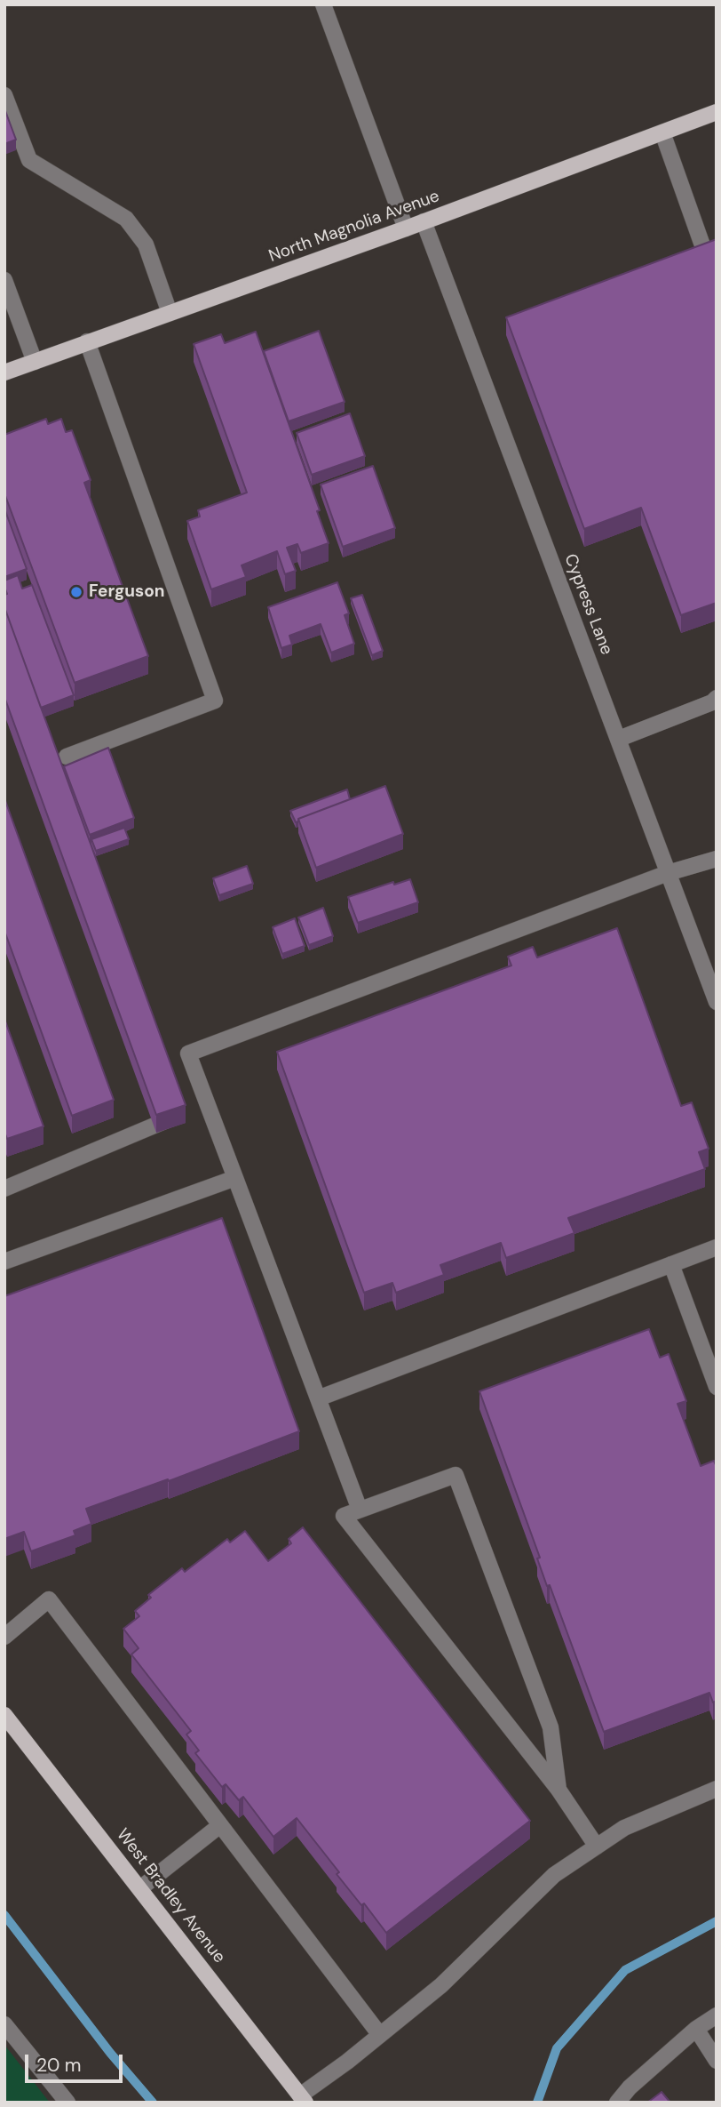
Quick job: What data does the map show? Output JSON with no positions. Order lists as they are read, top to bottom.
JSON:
{
  "streets": {
    "main road": ["North Magnolia Avenue", "West Bradley Avenue"],
    "street": ["Cypress Lane"]
  },
  "crossings": [
    ["North Magnolia Avenue", "Cypress Lane"]
  ],
  "places": ["Ferguson"],
  "scale_bar": "20 m"
}
